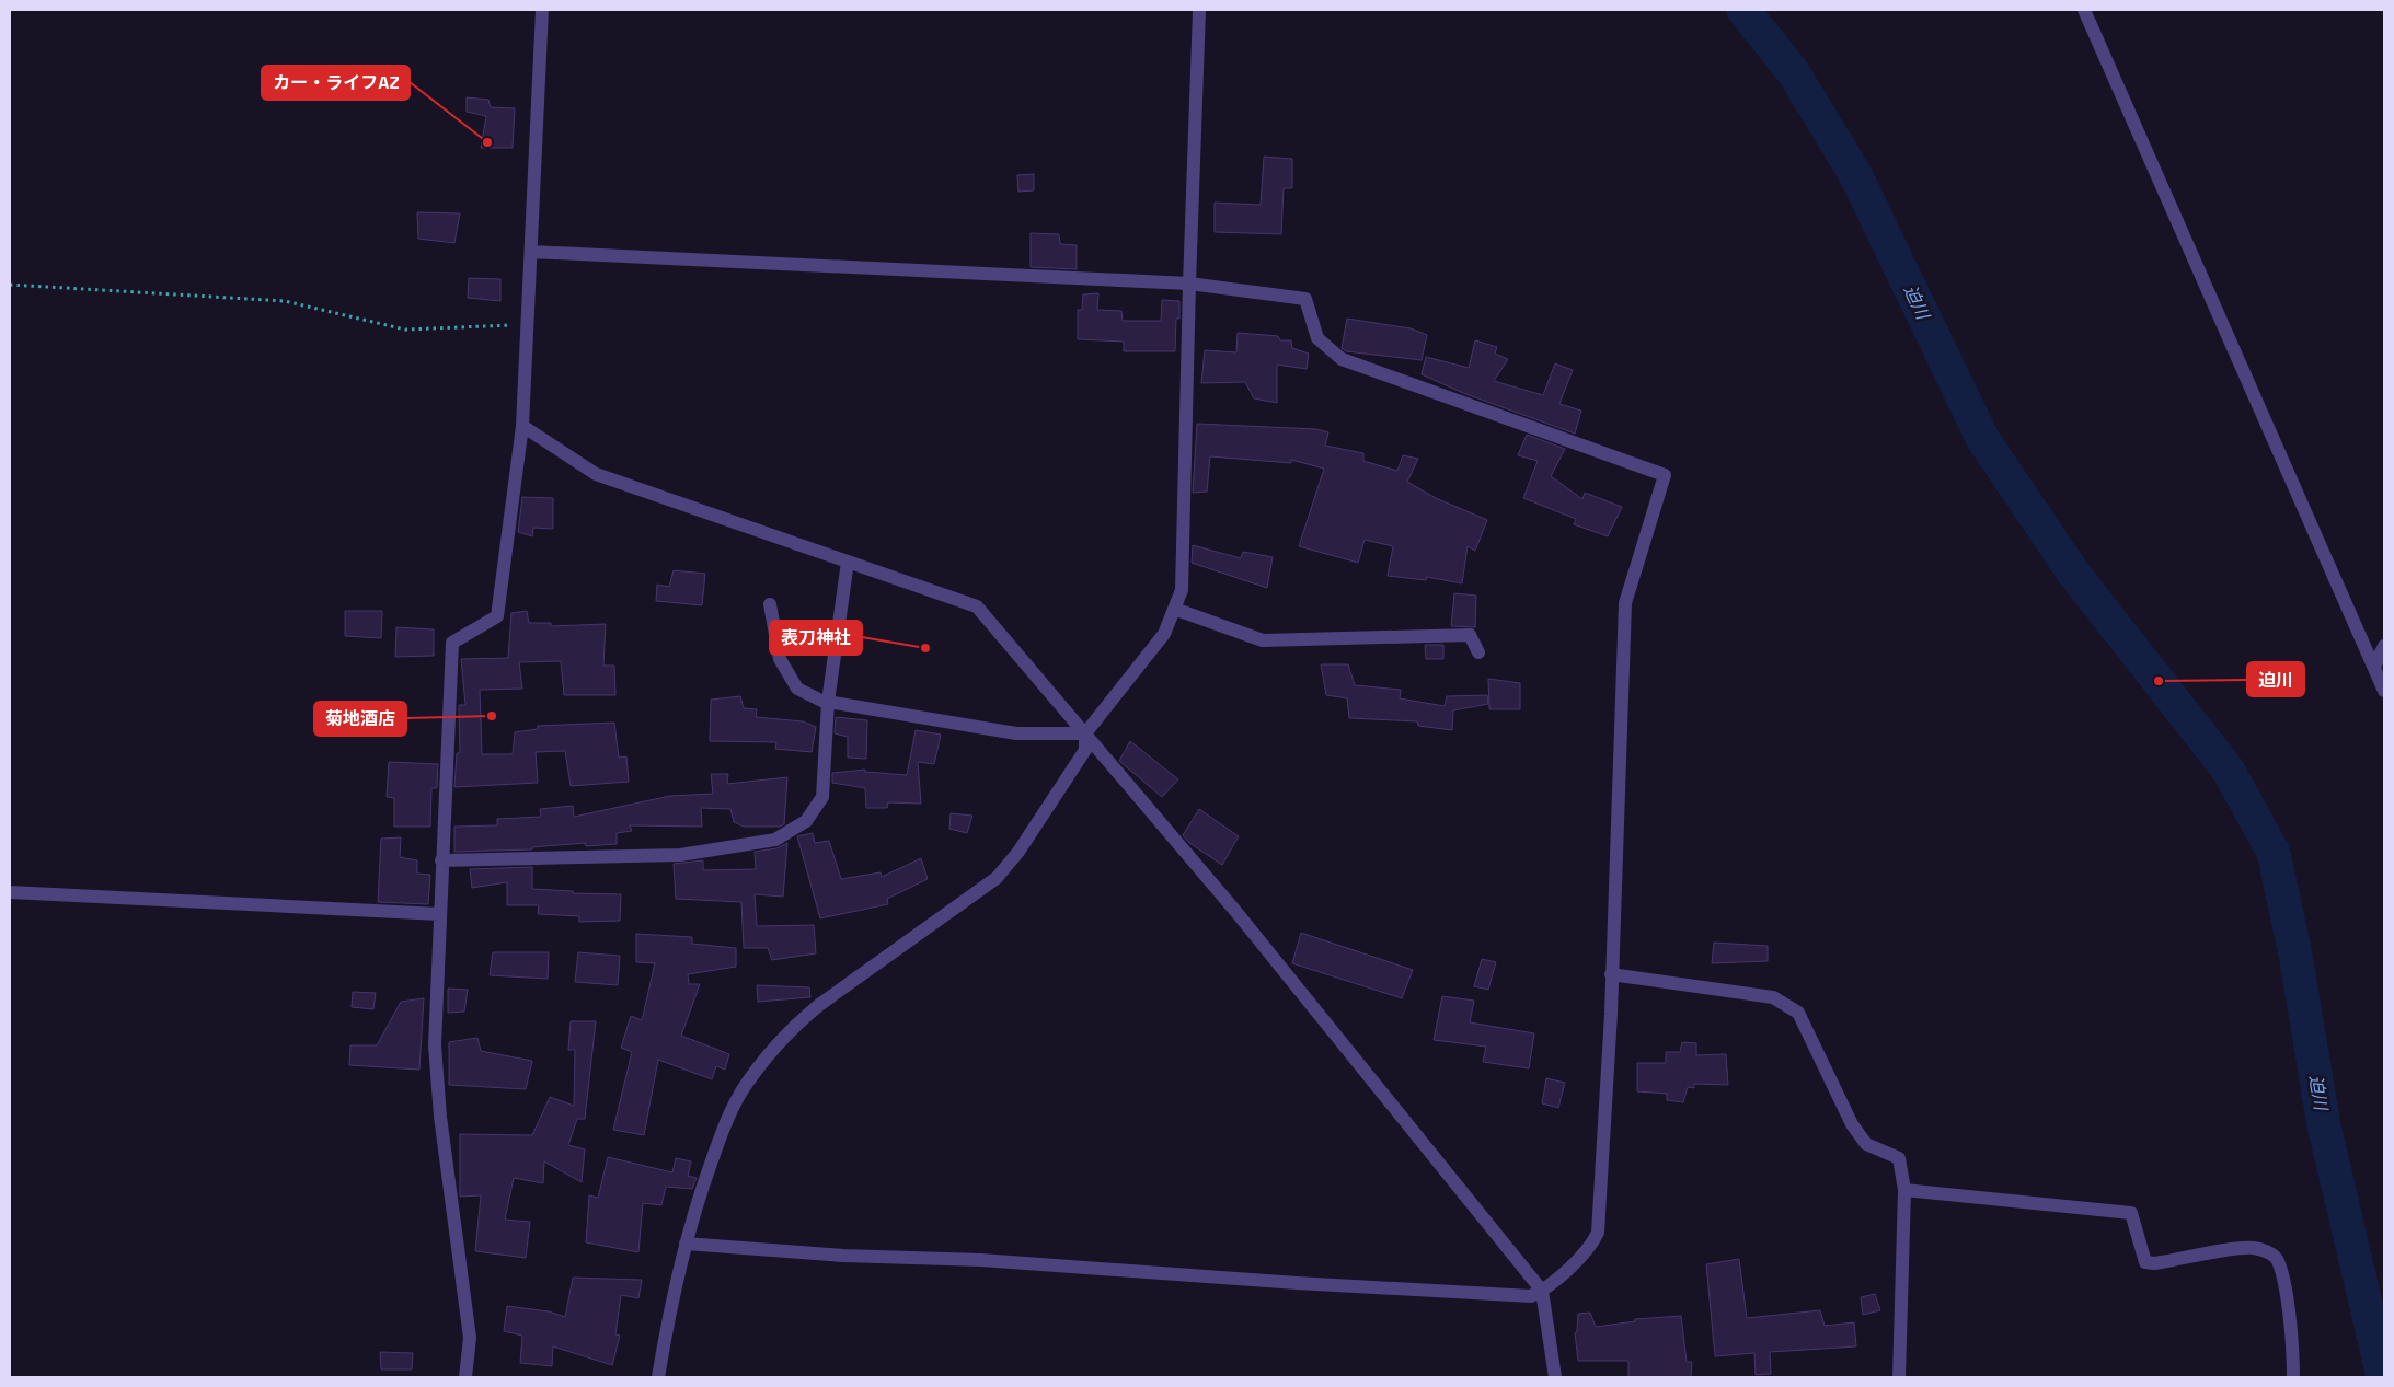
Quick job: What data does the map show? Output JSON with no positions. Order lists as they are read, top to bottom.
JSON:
{
  "water": ["迫川"],
  "places": [
    "カー・ライフAZ",
    "表刀神社",
    "迫川",
    "菊地酒店"
  ]
}
